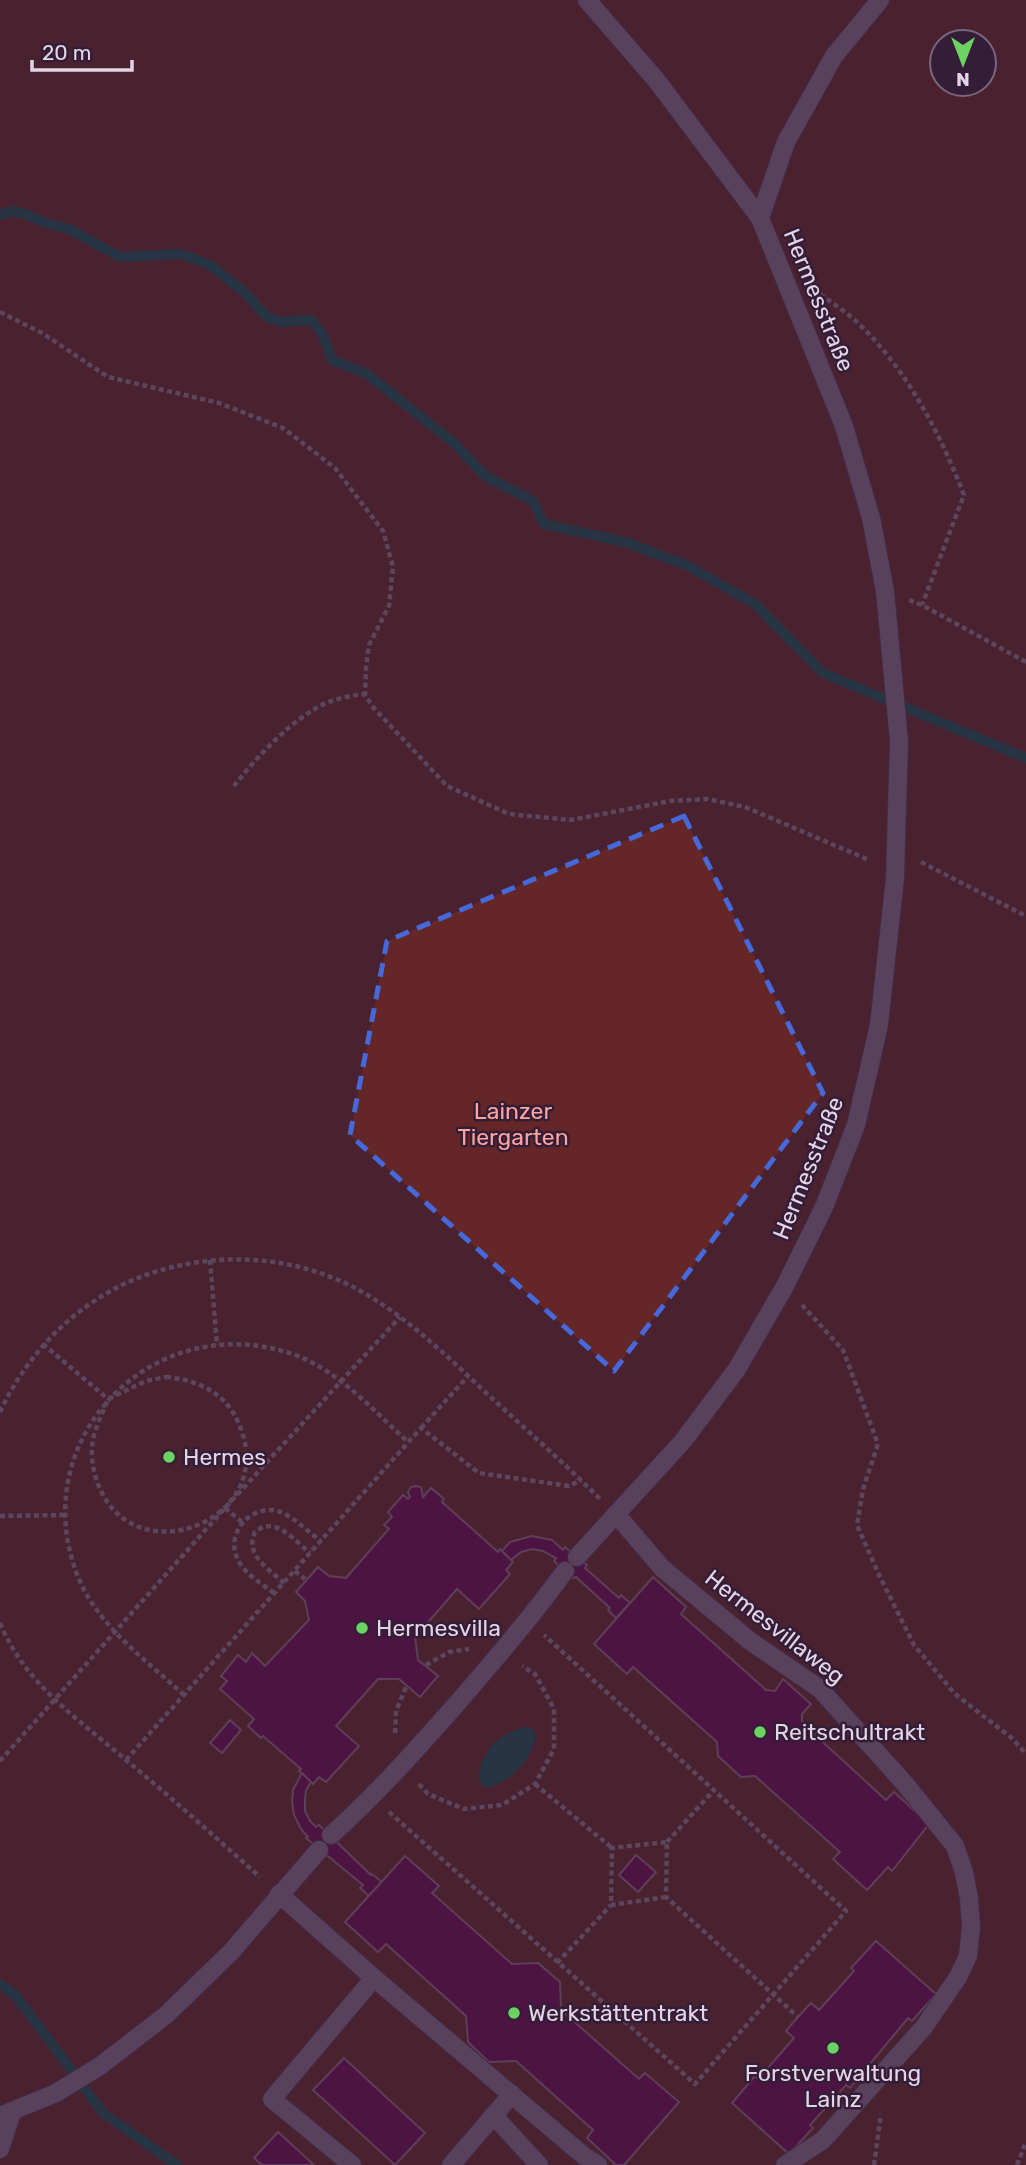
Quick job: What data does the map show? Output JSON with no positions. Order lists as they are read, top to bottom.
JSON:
{
  "streets": {
    "lane": ["Hermesstraße", "Hermesvillaweg"]
  },
  "crossings": [
    ["Hermesstraße", "Hermesvillaweg"]
  ],
  "parks": ["Lainzer Tiergarten"],
  "places": [
    "Hermes",
    "Hermesvilla",
    "Reitschultrakt",
    "Werkstättentrakt",
    "Forstverwaltung Lainz"
  ],
  "scale_bar": "20 m",
  "north": "bottom"
}
